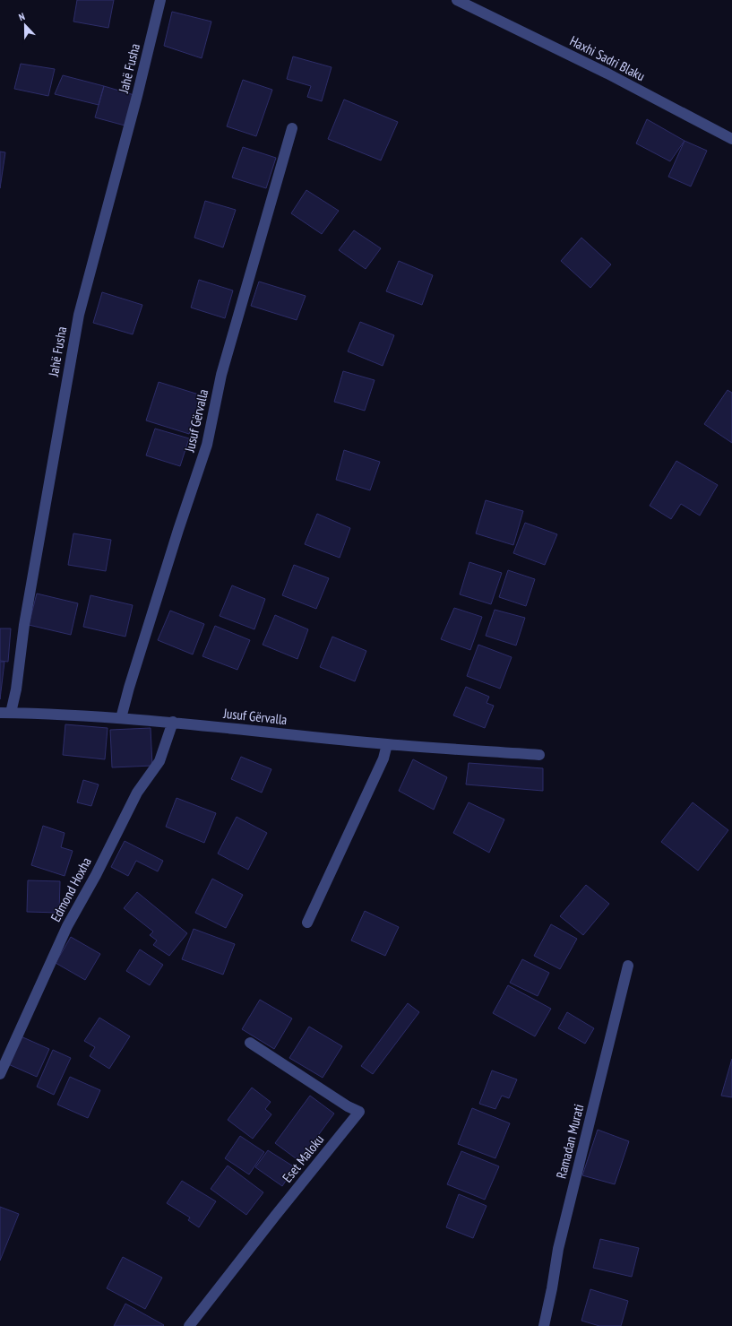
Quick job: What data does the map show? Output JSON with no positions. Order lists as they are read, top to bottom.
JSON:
{
  "streets": {
    "street": [
      "Haxhi Sadri Blaku",
      "Jahë Fusha",
      "Jusuf Gërvalla",
      "Edmond Hoxha",
      "Ramadan Murati",
      "Eset Maloku"
    ]
  },
  "crossings": [
    ["Jahë Fusha", "Jusuf Gërvalla"],
    ["Jusuf Gërvalla", "Edmond Hoxha"]
  ],
  "north": "top"
}
